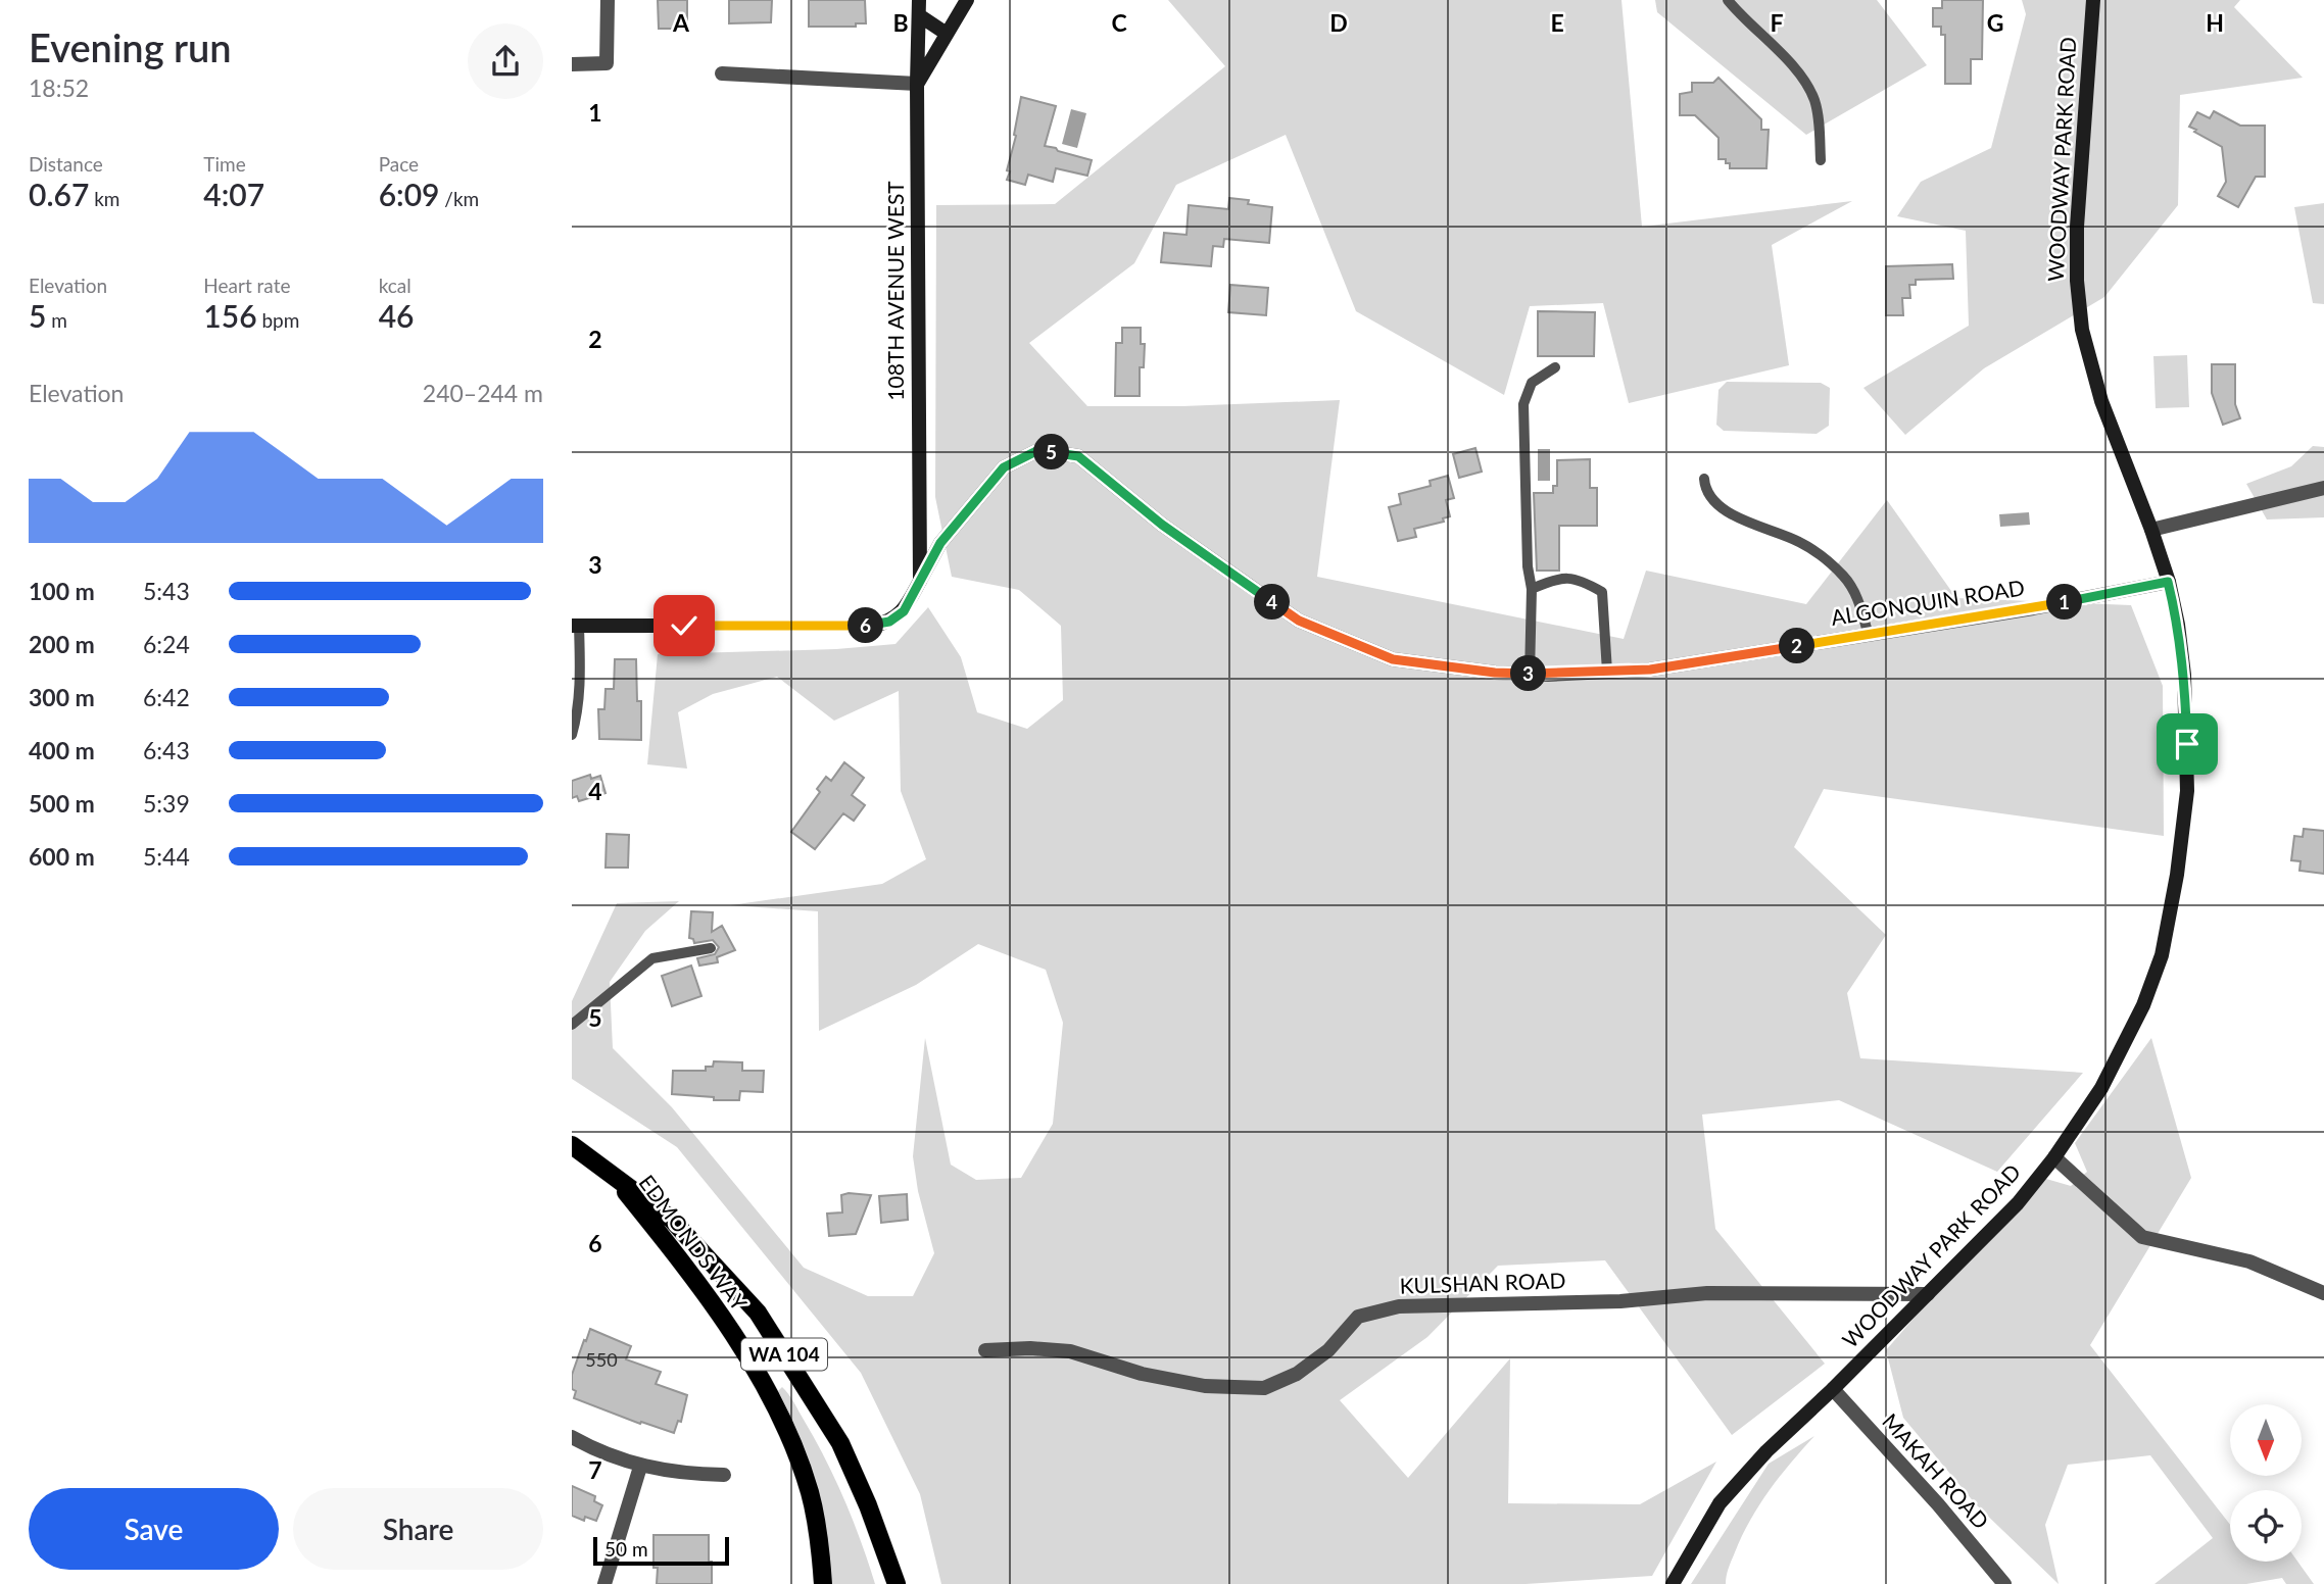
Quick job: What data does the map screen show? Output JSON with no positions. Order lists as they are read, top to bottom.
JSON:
{
  "streets": {
    "main road": ["EDMONDS WAY", "WA 104"],
    "street": [
      "WOODWAY PARK ROAD",
      "108TH AVENUE WEST",
      "ALGONQUIN ROAD",
      "KULSHAN ROAD",
      "MAKAH ROAD"
    ]
  },
  "crossings": [
    ["WOODWAY PARK ROAD", "ALGONQUIN ROAD"],
    ["WOODWAY PARK ROAD", "KULSHAN ROAD"],
    ["WOODWAY PARK ROAD", "MAKAH ROAD"],
    ["108TH AVENUE WEST", "ALGONQUIN ROAD"]
  ],
  "house_numbers": ["550"],
  "scale_bar": "50 m",
  "north": "bottom",
  "page": {
    "heading": ["Evening run", "18:52"],
    "stats": [
      ["Distance", "0.67 km"],
      ["Time", "4:07"],
      ["Pace", "6:09 /km"],
      ["Elevation", "5 m"],
      ["Heart rate", "156 bpm"],
      ["kcal", "46"]
    ],
    "chart": ["Elevation", "240–244 m"],
    "pins": [
      "5",
      "1",
      "4",
      "6",
      "2",
      "3"
    ],
    "list": [
      {
        "name": "100 m",
        "note": "5:43"
      },
      {
        "name": "200 m",
        "note": "6:24"
      },
      {
        "name": "300 m",
        "note": "6:42"
      },
      {
        "name": "400 m",
        "note": "6:43"
      },
      {
        "name": "500 m",
        "note": "5:39"
      },
      {
        "name": "600 m",
        "note": "5:44"
      }
    ],
    "buttons": ["Save", "Share"],
    "scale": "50 m"
  },
  "grid": {
    "columns": [
      "A",
      "B",
      "C",
      "D",
      "E",
      "F",
      "G",
      "H"
    ],
    "rows": [
      "1",
      "2",
      "3",
      "4",
      "5",
      "6",
      "7"
    ]
  }
}
